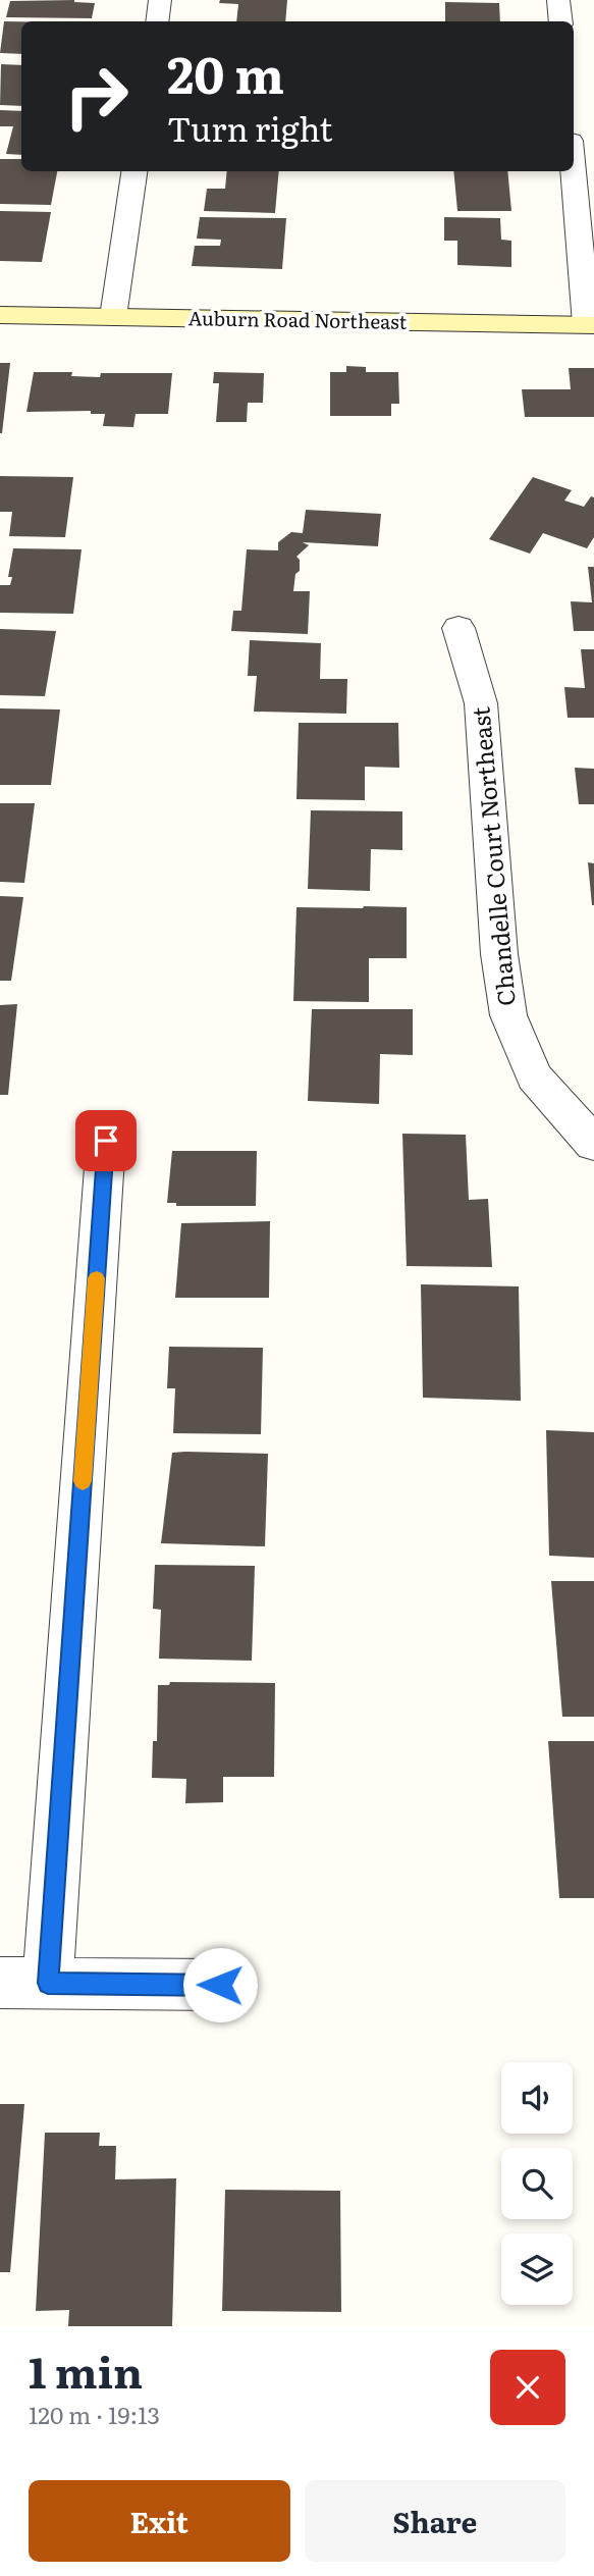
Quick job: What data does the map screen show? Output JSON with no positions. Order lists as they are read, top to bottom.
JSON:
{
  "streets": {
    "street": ["Auburn Road Northeast", "Chandelle Court Northeast"]
  },
  "page": {
    "turn": ["20 m", "Turn right"],
    "heading": ["1 min", "120 m · 19:13"],
    "buttons": ["Exit", "Share"]
  }
}
